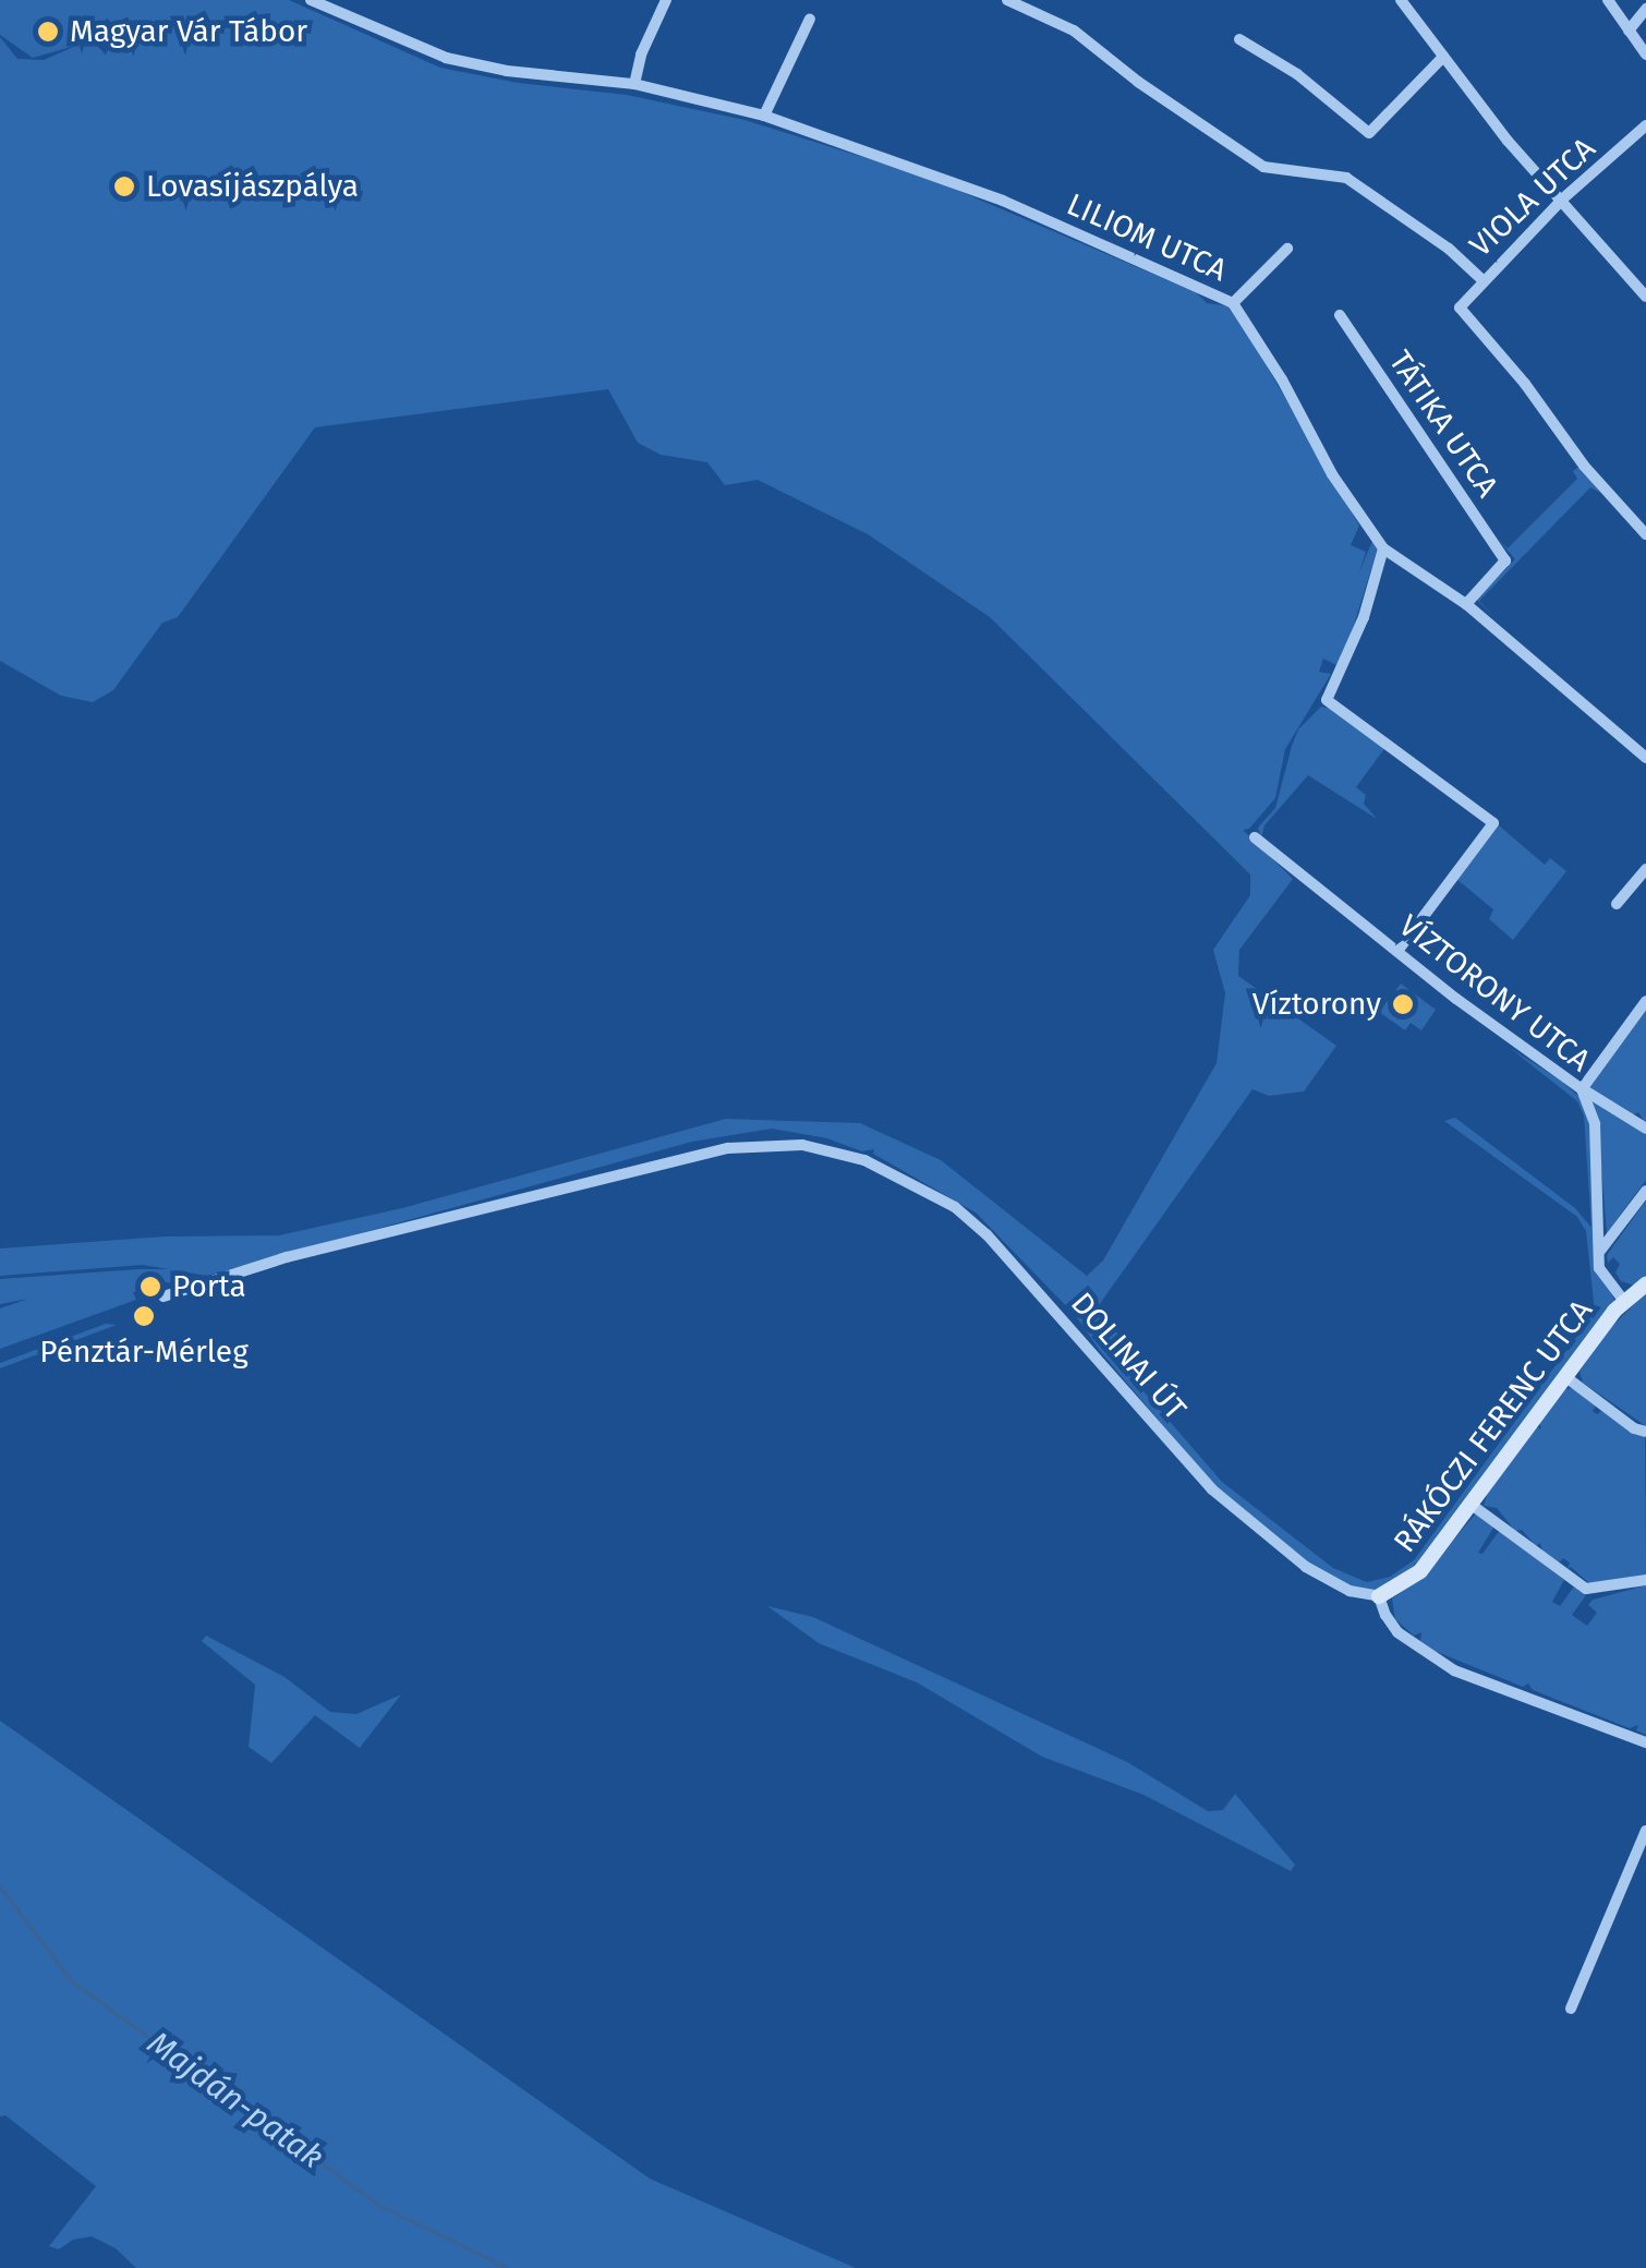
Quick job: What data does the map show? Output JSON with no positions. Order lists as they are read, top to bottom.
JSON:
{
  "streets": {
    "street": [
      "VIOLA UTCA",
      "LILIOM UTCA",
      "TÁTIKA UTCA",
      "VÍZTORONY UTCA",
      "DOLINAI ÚT",
      "RÁKÓCZI FERENC UTCA"
    ]
  },
  "crossings": [
    ["LILIOM UTCA", "TÁTIKA UTCA"],
    ["VÍZTORONY UTCA", "RÁKÓCZI FERENC UTCA"],
    ["DOLINAI ÚT", "RÁKÓCZI FERENC UTCA"]
  ],
  "water": ["Majdán-patak"],
  "places": [
    "Magyar Vár Tábor",
    "Lovasíjászpálya",
    "Víztorony",
    "Porta",
    "Pénztár-Mérleg"
  ]
}
